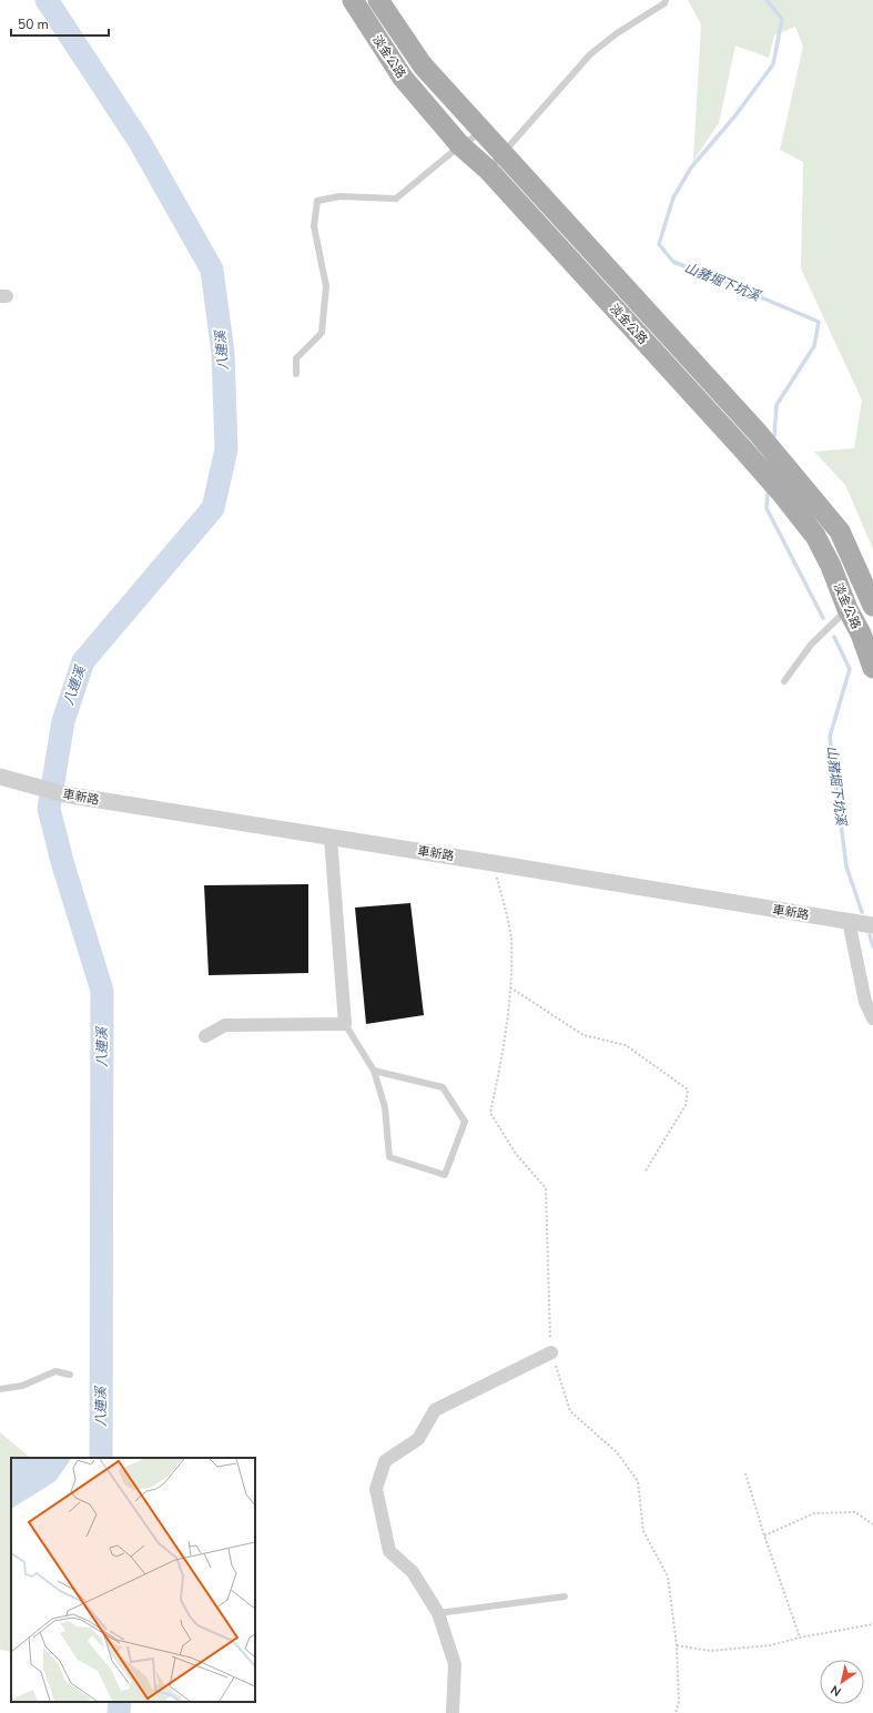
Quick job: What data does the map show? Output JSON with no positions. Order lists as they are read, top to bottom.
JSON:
{
  "streets": {
    "main road": ["淡金公路"],
    "street": ["車新路"]
  },
  "water": ["山豬堀下坑溪", "八連溪"],
  "scale_bar": "50 m",
  "north": "bottom left"
}
